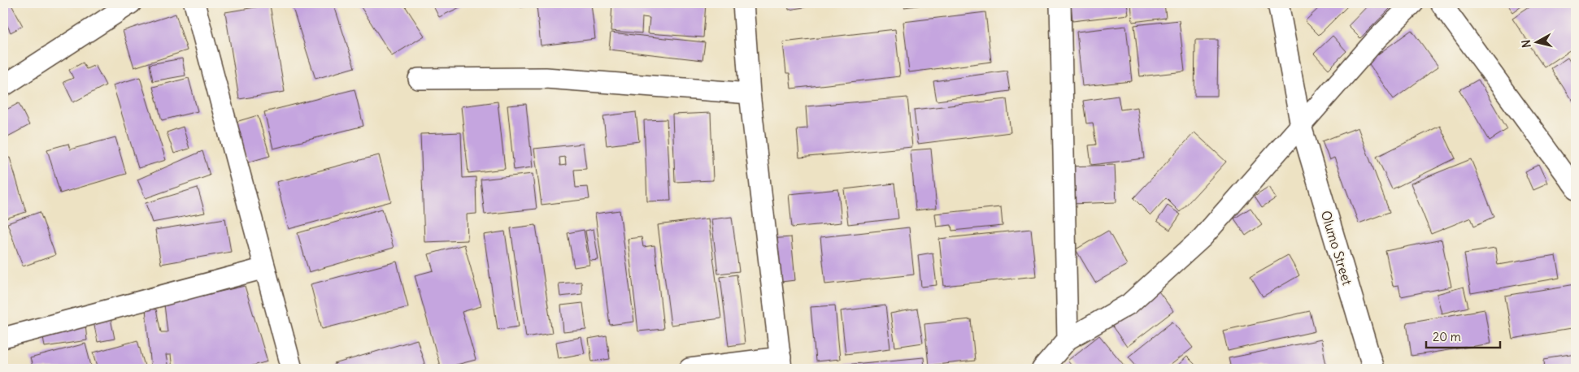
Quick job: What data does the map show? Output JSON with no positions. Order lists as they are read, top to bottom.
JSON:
{
  "streets": {
    "street": ["Olumo Street"]
  },
  "scale_bar": "20 m",
  "north": "left"
}
